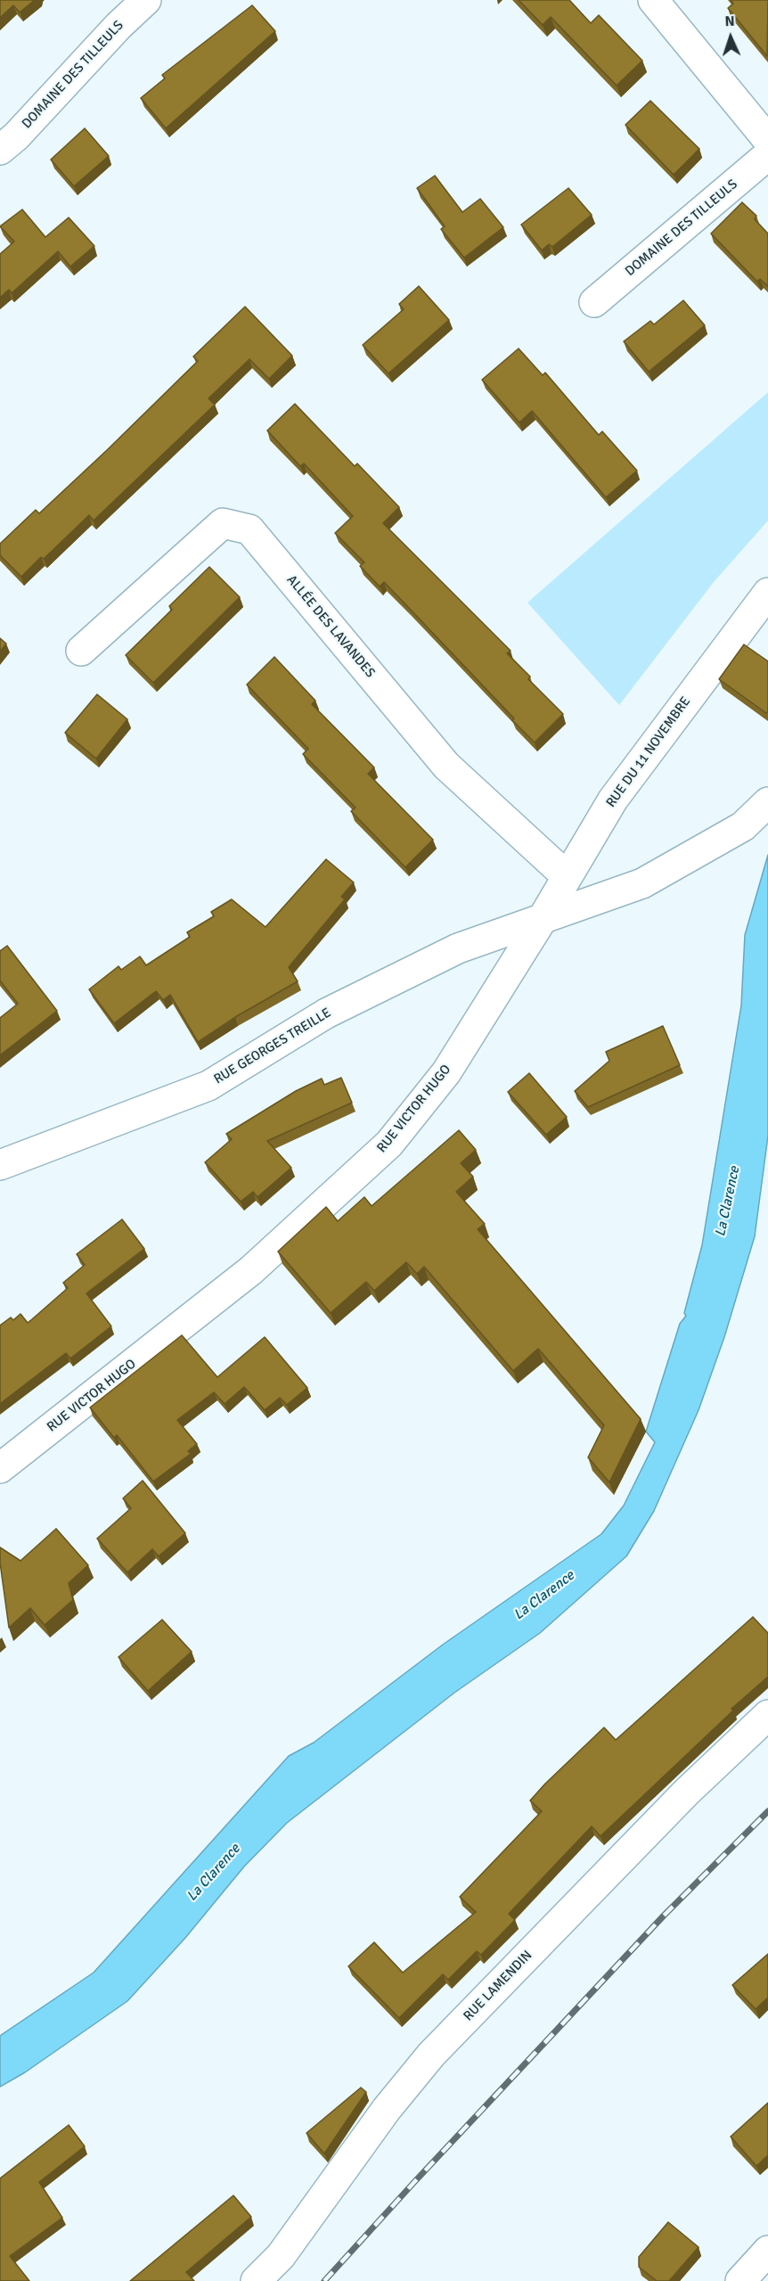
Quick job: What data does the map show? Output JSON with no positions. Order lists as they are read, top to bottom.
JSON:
{
  "streets": {
    "street": [
      "DOMAINE DES TILLEULS",
      "ALLÉE DES LAVANDES",
      "RUE DU 11 NOVEMBRE",
      "RUE GEORGES TREILLE",
      "RUE VICTOR HUGO",
      "RUE LAMENDIN"
    ]
  },
  "crossings": [
    ["ALLÉE DES LAVANDES", "RUE DU 11 NOVEMBRE"],
    ["RUE DU 11 NOVEMBRE", "RUE GEORGES TREILLE"],
    ["RUE DU 11 NOVEMBRE", "RUE VICTOR HUGO"],
    ["RUE GEORGES TREILLE", "RUE VICTOR HUGO"]
  ],
  "water": ["La Clarence"],
  "north": "top"
}
